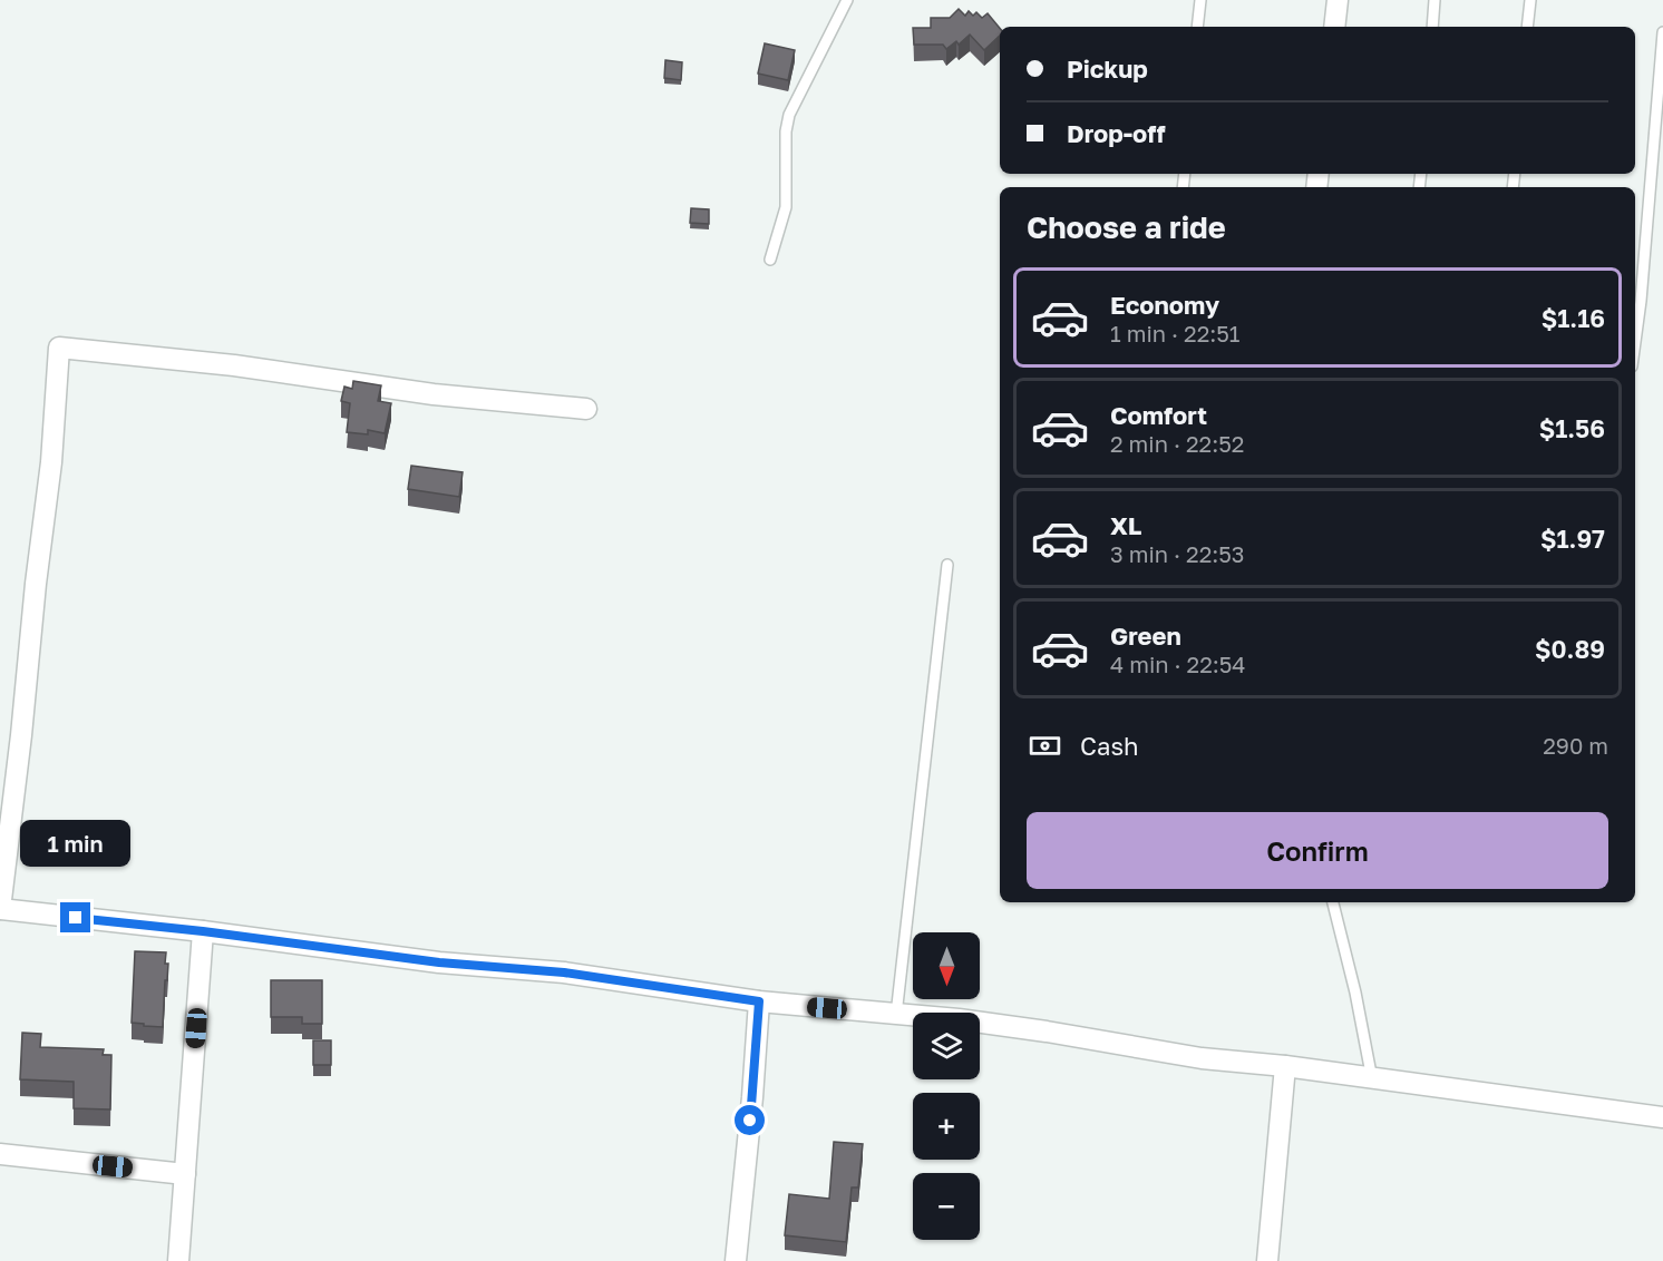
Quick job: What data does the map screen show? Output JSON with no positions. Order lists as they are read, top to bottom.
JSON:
{
  "north": "bottom",
  "page": {
    "banner": ["Pickup", "Drop-off"],
    "heading": "Choose a ride",
    "list": [
      {
        "name": "Economy",
        "note": "1 min · 22:51",
        "value": "$1.16"
      },
      {
        "name": "Comfort",
        "note": "2 min · 22:52",
        "value": "$1.56"
      },
      {
        "name": "XL",
        "note": "3 min · 22:53",
        "value": "$1.97"
      },
      {
        "name": "Green",
        "note": "4 min · 22:54",
        "value": "$0.89"
      }
    ],
    "pay": ["Cash", "290 m"],
    "buttons": "Confirm",
    "bubble": "1 min",
    "map_buttons": ["+", "−"]
  }
}
